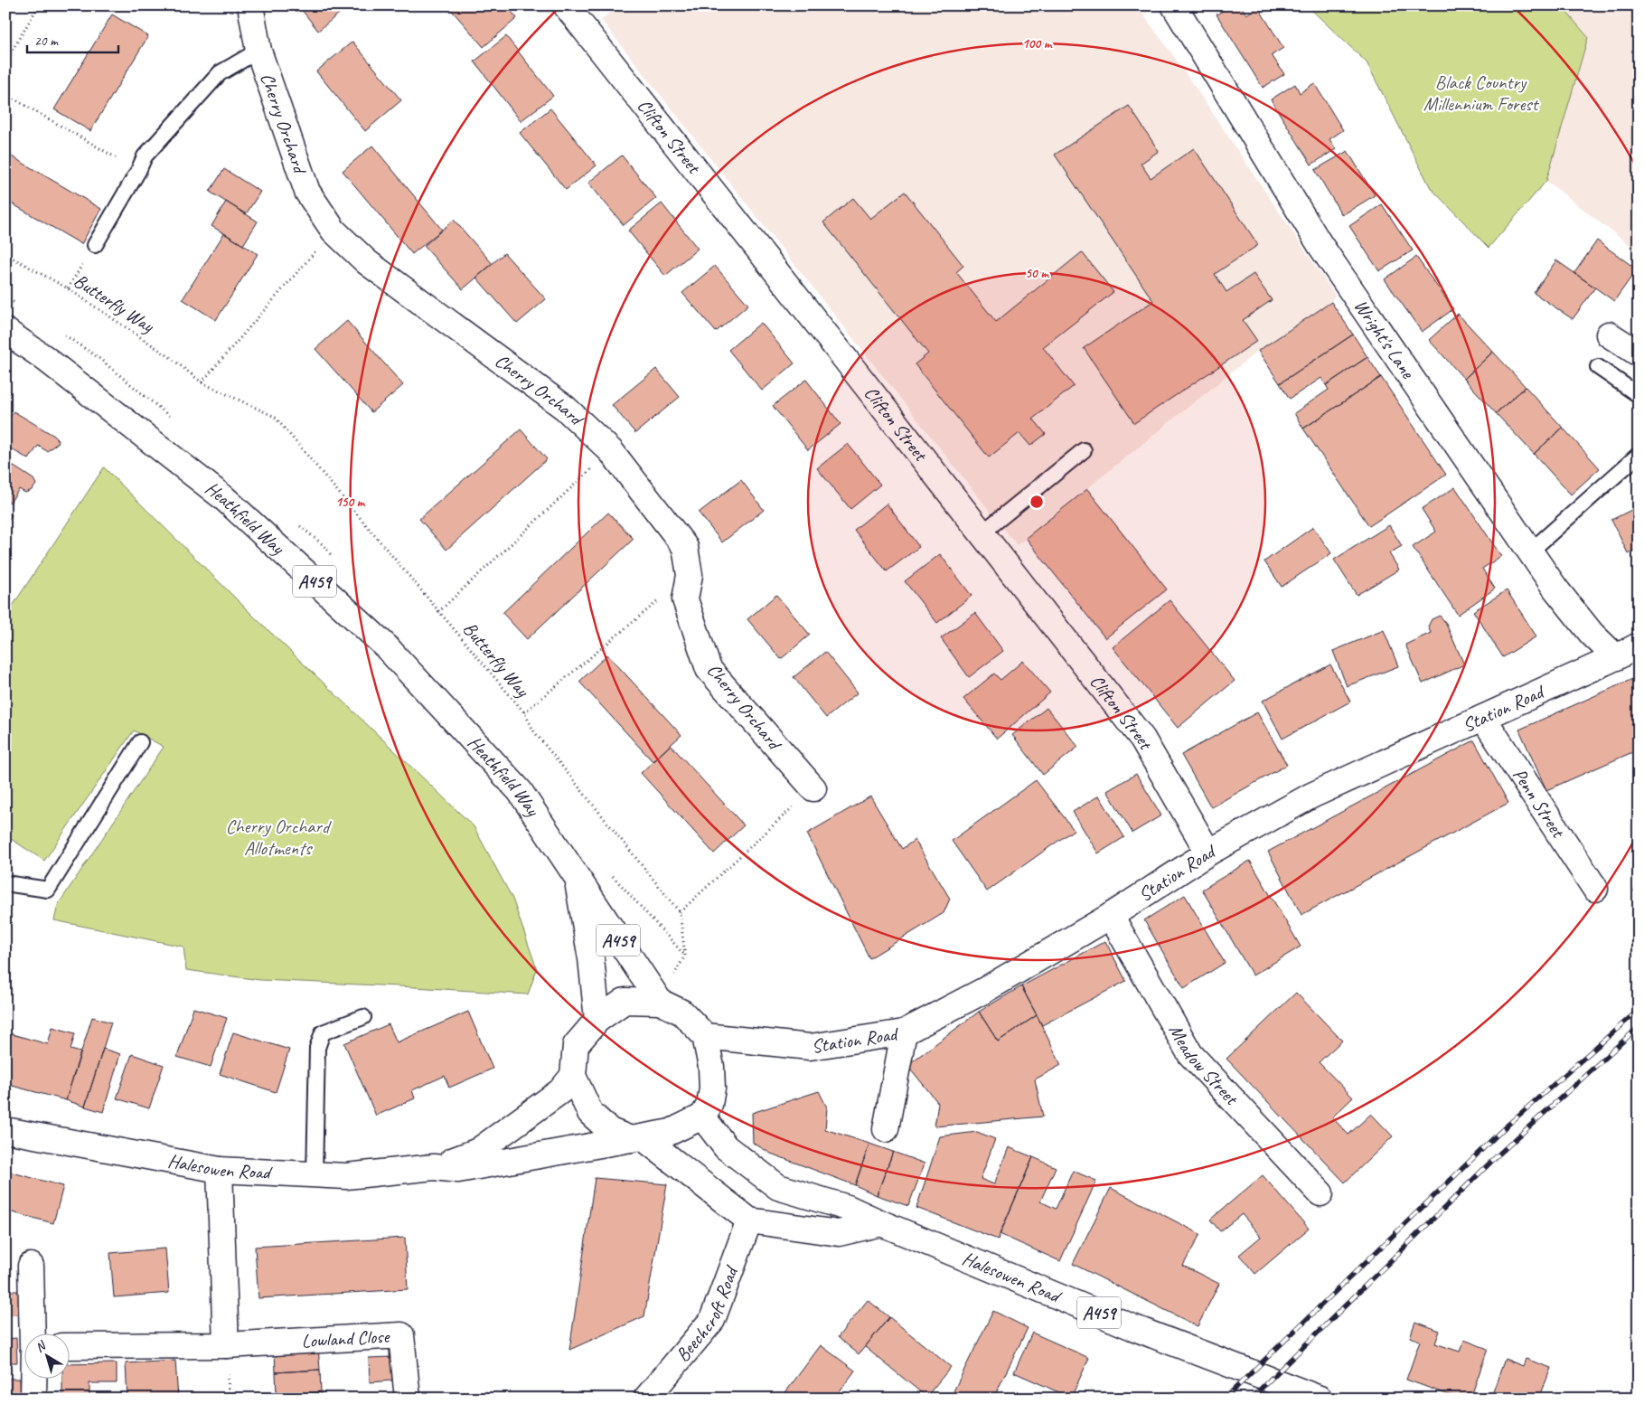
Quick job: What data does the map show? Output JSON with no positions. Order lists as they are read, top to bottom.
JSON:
{
  "streets": {
    "street": [
      "Cherry Orchard",
      "Clifton Street",
      "Wright's Lane",
      "Heathfield Way",
      "A459",
      "Station Road",
      "Penn Street",
      "Meadow Street",
      "Halesowen Road",
      "Beechcroft Road",
      "Lowland Close"
    ],
    "path": ["Butterfly Way"]
  },
  "crossings": [
    ["Clifton Street", "Station Road"],
    ["Wright's Lane", "Station Road"],
    ["Heathfield Way", "Station Road"],
    ["Heathfield Way", "Halesowen Road"],
    ["Station Road", "Penn Street"],
    ["Station Road", "Meadow Street"],
    ["Station Road", "Halesowen Road"]
  ],
  "parks": ["Black Country Millennium Forest", "Cherry Orchard Allotments"],
  "scale_bar": "20 m",
  "north": "top left",
  "rings": ["100 m", "50 m", "150 m"]
}
